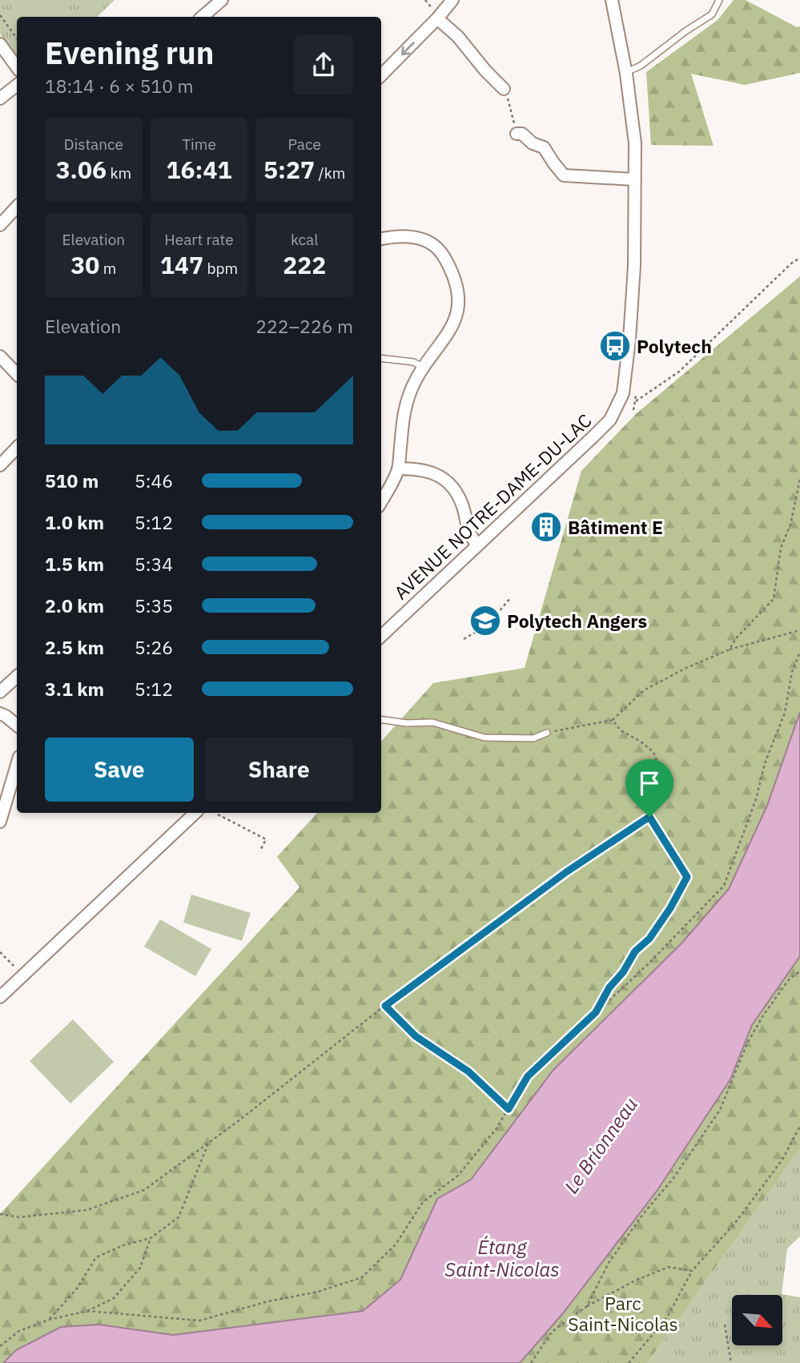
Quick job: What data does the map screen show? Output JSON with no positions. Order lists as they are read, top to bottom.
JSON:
{
  "streets": {
    "street": ["AVENUE NOTRE-DAME-DU-LAC"]
  },
  "water": ["Le Brionneau", "Étang Saint-Nicolas"],
  "parks": ["Parc Saint-Nicolas"],
  "places": {
    "bus stop": ["Polytech"],
    "building": ["Bâtiment E"],
    "school or university": ["Polytech Angers"]
  },
  "north": "bottom right",
  "page": {
    "heading": ["Evening run", "18:14 · 6 × 510 m"],
    "stats": [
      ["Distance", "3.06 km"],
      ["Time", "16:41"],
      ["Pace", "5:27 /km"],
      ["Elevation", "30 m"],
      ["Heart rate", "147 bpm"],
      ["kcal", "222"]
    ],
    "chart": ["Elevation", "222–226 m"],
    "list": [
      {
        "name": "510 m",
        "note": "5:46"
      },
      {
        "name": "1.0 km",
        "note": "5:12"
      },
      {
        "name": "1.5 km",
        "note": "5:34"
      },
      {
        "name": "2.0 km",
        "note": "5:35"
      },
      {
        "name": "2.5 km",
        "note": "5:26"
      },
      {
        "name": "3.1 km",
        "note": "5:12"
      }
    ],
    "buttons": ["Save", "Share"]
  }
}
